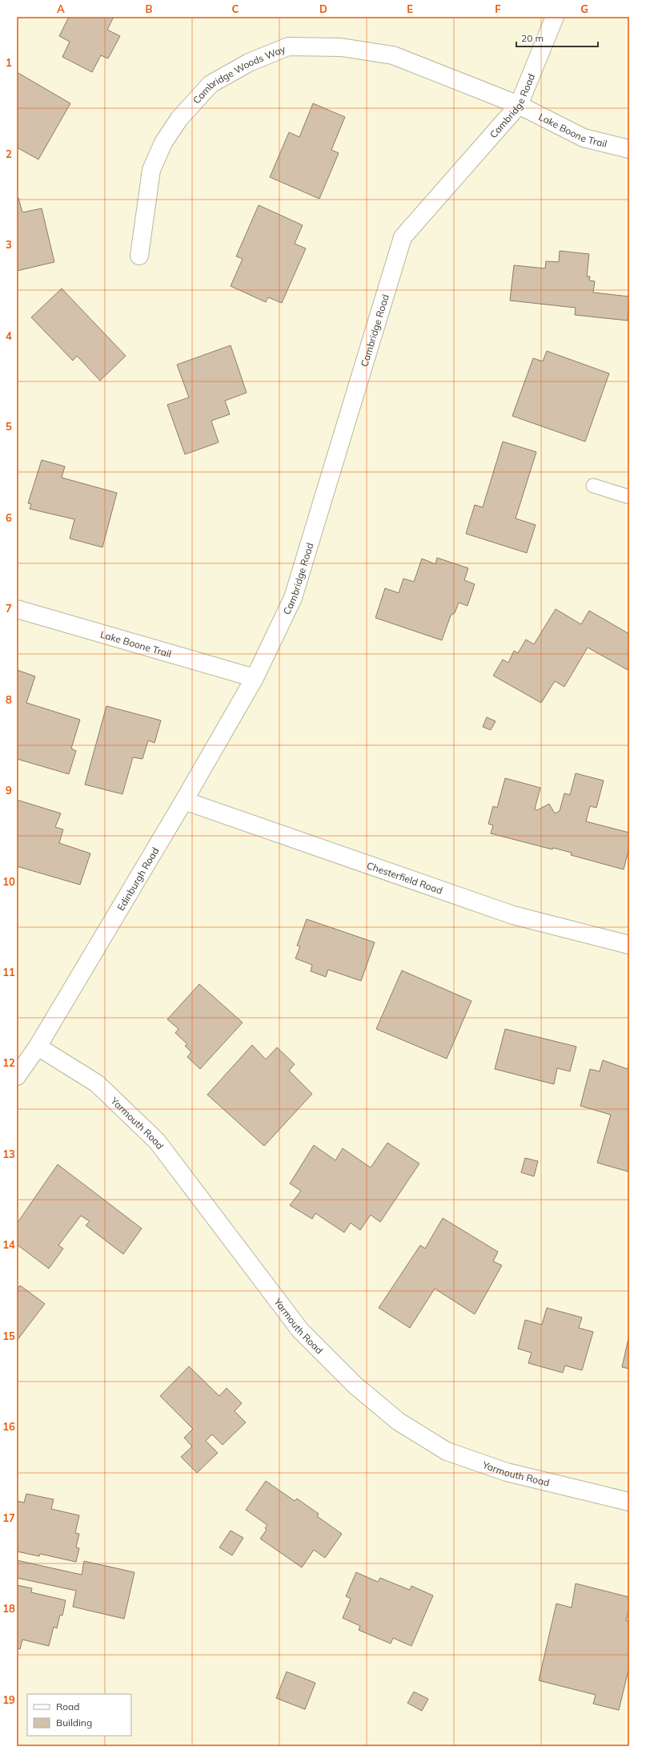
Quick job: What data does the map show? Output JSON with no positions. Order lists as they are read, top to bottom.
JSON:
{
  "streets": {
    "street": [
      "Cambridge Woods Way",
      "Cambridge Road",
      "Lake Boone Trail",
      "Chesterfield Road",
      "Edinburgh Road",
      "Yarmouth Road"
    ]
  },
  "crossings": [
    ["Cambridge Woods Way", "Cambridge Road"],
    ["Cambridge Woods Way", "Lake Boone Trail"],
    ["Cambridge Road", "Lake Boone Trail"],
    ["Cambridge Road", "Edinburgh Road"],
    ["Lake Boone Trail", "Edinburgh Road"],
    ["Chesterfield Road", "Edinburgh Road"],
    ["Edinburgh Road", "Yarmouth Road"]
  ],
  "legend": ["Road", "Building"],
  "scale_bar": "20 m",
  "grid": {
    "columns": [
      "A",
      "B",
      "C",
      "D",
      "E",
      "F",
      "G"
    ],
    "rows": [
      "1",
      "2",
      "3",
      "4",
      "5",
      "6",
      "7",
      "8",
      "9",
      "10",
      "11",
      "12",
      "13",
      "14",
      "15",
      "16",
      "17",
      "18",
      "19"
    ]
  }
}
